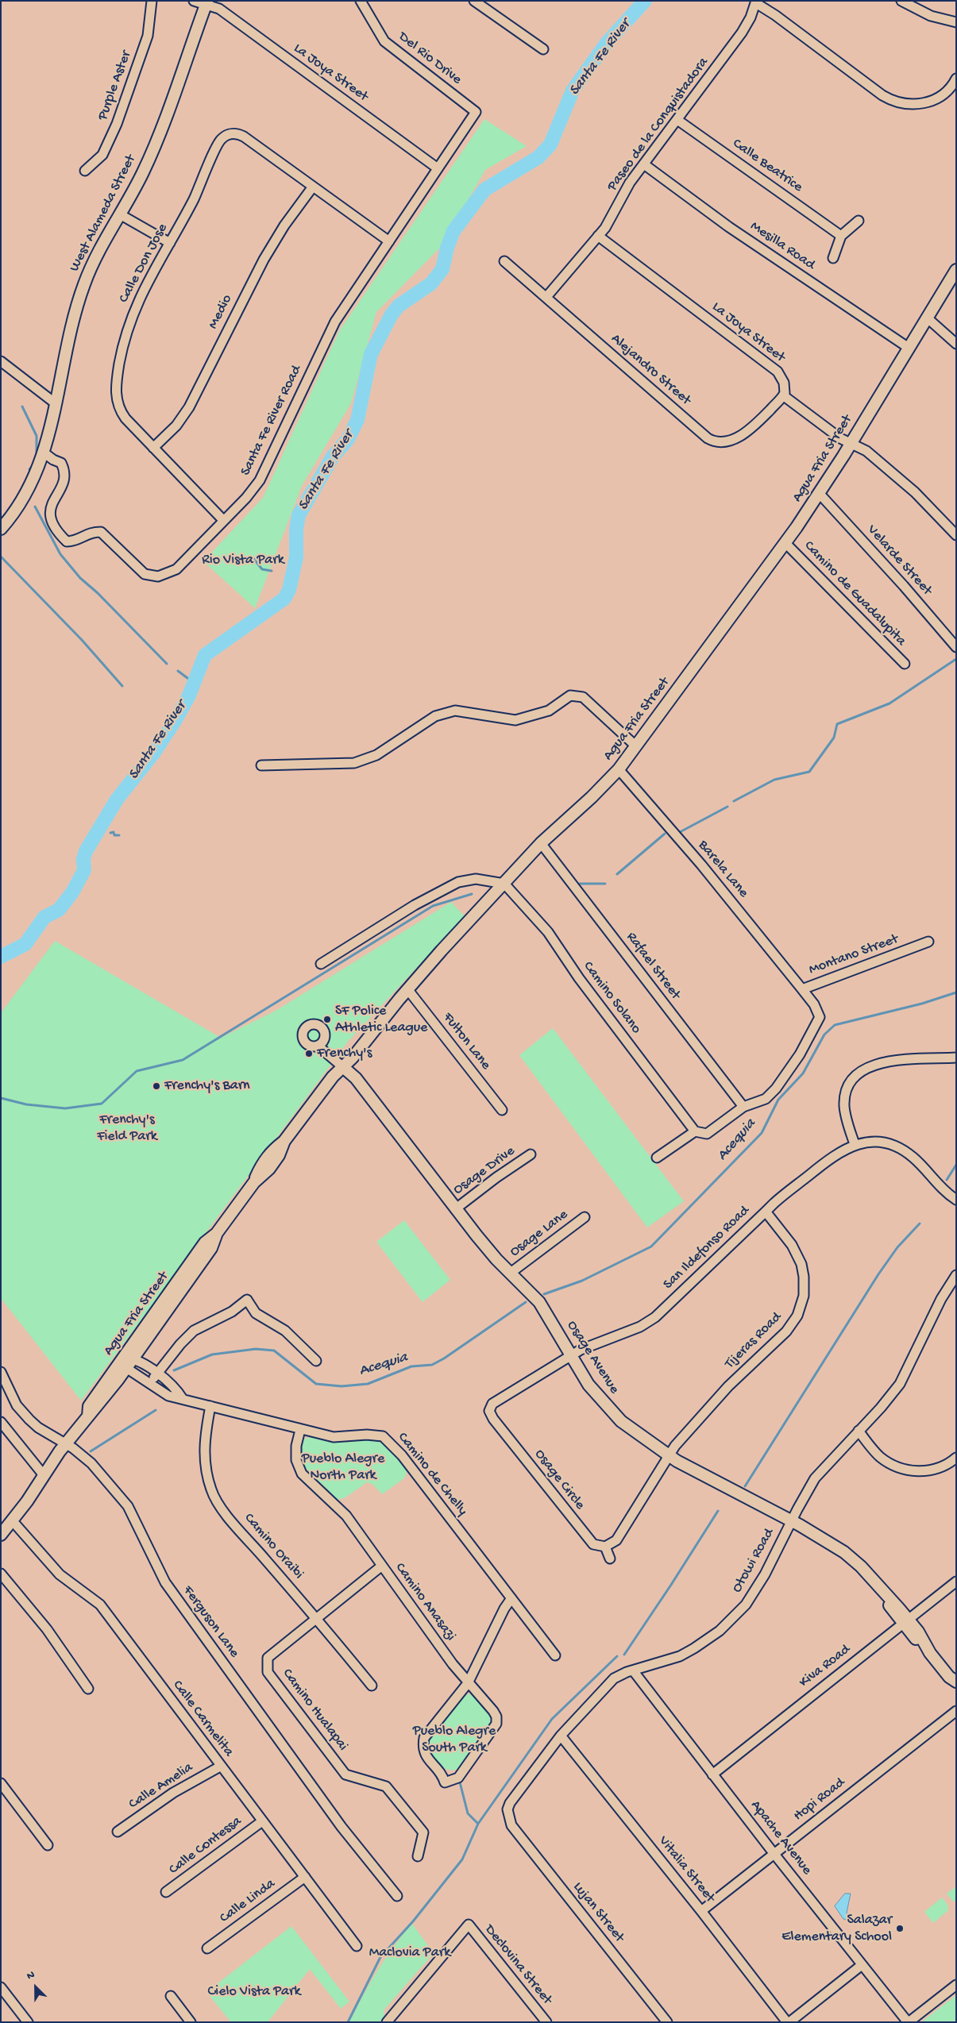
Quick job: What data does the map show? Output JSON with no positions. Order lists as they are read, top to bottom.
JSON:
{
  "streets": {
    "street": [
      "Del Rio Drive",
      "La Joya Street",
      "Purple Aster",
      "Paseo de la Conquistadora",
      "Calle Beatrice",
      "West Alameda Street",
      "Mesilla Road",
      "Calle Don Jose",
      "Medio",
      "Alejandro Street",
      "Santa Fe River Road",
      "Agua Fria Street",
      "Velarde Street",
      "Camino de Guadalupita",
      "Barela Lane",
      "Montano Street",
      "Rafael Street",
      "Camino Solano",
      "Fulton Lane",
      "Osage Drive",
      "Osage Lane",
      "San Ildefonso Road",
      "Tijeras Road",
      "Osage Avenue",
      "Camino de Chelly",
      "Osage Circle",
      "Camino Oraibi",
      "Otowi Road",
      "Camino Anasazi",
      "Ferguson Lane",
      "Kiva Road",
      "Camino Hualapai",
      "Calle Carmelita",
      "Calle Amelia",
      "Hopi Road",
      "Apache Avenue",
      "Calle Contessa",
      "Vitalia Street",
      "Calle Linda",
      "Lujan Street",
      "Declovina Street"
    ]
  },
  "crossings": [
    ["Del Rio Drive", "Santa Fe River Road"],
    ["La Joya Street", "Paseo de la Conquistadora"],
    ["La Joya Street", "West Alameda Street"],
    ["La Joya Street", "Alejandro Street"],
    ["La Joya Street", "Santa Fe River Road"],
    ["Paseo de la Conquistadora", "Calle Beatrice"],
    ["Paseo de la Conquistadora", "Mesilla Road"],
    ["Paseo de la Conquistadora", "Alejandro Street"],
    ["West Alameda Street", "Santa Fe River Road"],
    ["Mesilla Road", "Agua Fria Street"],
    ["Calle Don Jose", "Medio"],
    ["Calle Don Jose", "Santa Fe River Road"],
    ["Agua Fria Street", "Velarde Street"],
    ["Agua Fria Street", "Camino de Guadalupita"],
    ["Agua Fria Street", "Barela Lane"],
    ["Agua Fria Street", "Rafael Street"],
    ["Agua Fria Street", "Camino Solano"],
    ["Agua Fria Street", "Fulton Lane"],
    ["Agua Fria Street", "Osage Avenue"],
    ["Agua Fria Street", "Camino de Chelly"],
    ["Agua Fria Street", "Ferguson Lane"],
    ["Agua Fria Street", "Calle Carmelita"],
    ["Barela Lane", "Montano Street"],
    ["Montano Street", "Rafael Street"],
    ["Osage Drive", "Osage Avenue"],
    ["Osage Lane", "Osage Avenue"],
    ["San Ildefonso Road", "Tijeras Road"],
    ["San Ildefonso Road", "Osage Avenue"],
    ["San Ildefonso Road", "Osage Circle"],
    ["Tijeras Road", "Osage Avenue"],
    ["Osage Avenue", "Osage Circle"],
    ["Osage Avenue", "Otowi Road"],
    ["Osage Avenue", "Kiva Road"],
    ["Camino de Chelly", "Camino Oraibi"],
    ["Camino de Chelly", "Camino Anasazi"],
    ["Camino Oraibi", "Camino Hualapai"],
    ["Otowi Road", "Apache Avenue"],
    ["Otowi Road", "Vitalia Street"],
    ["Otowi Road", "Lujan Street"],
    ["Camino Anasazi", "Camino Hualapai"],
    ["Kiva Road", "Apache Avenue"],
    ["Calle Carmelita", "Calle Amelia"],
    ["Calle Carmelita", "Calle Contessa"],
    ["Calle Carmelita", "Calle Linda"],
    ["Hopi Road", "Apache Avenue"],
    ["Hopi Road", "Vitalia Street"]
  ],
  "water": ["Santa Fe River", "Acequia"],
  "parks": [
    "Rio Vista Park",
    "Frenchy's Field Park",
    "Pueblo Alegre North Park",
    "Pueblo Alegre South Park",
    "Maclovia Park",
    "Cielo Vista Park"
  ],
  "places": [
    "SF Police Athletic League",
    "Frenchy's",
    "Frenchy's Barn",
    "Salazar Elementary School"
  ],
  "north": "top left"
}
